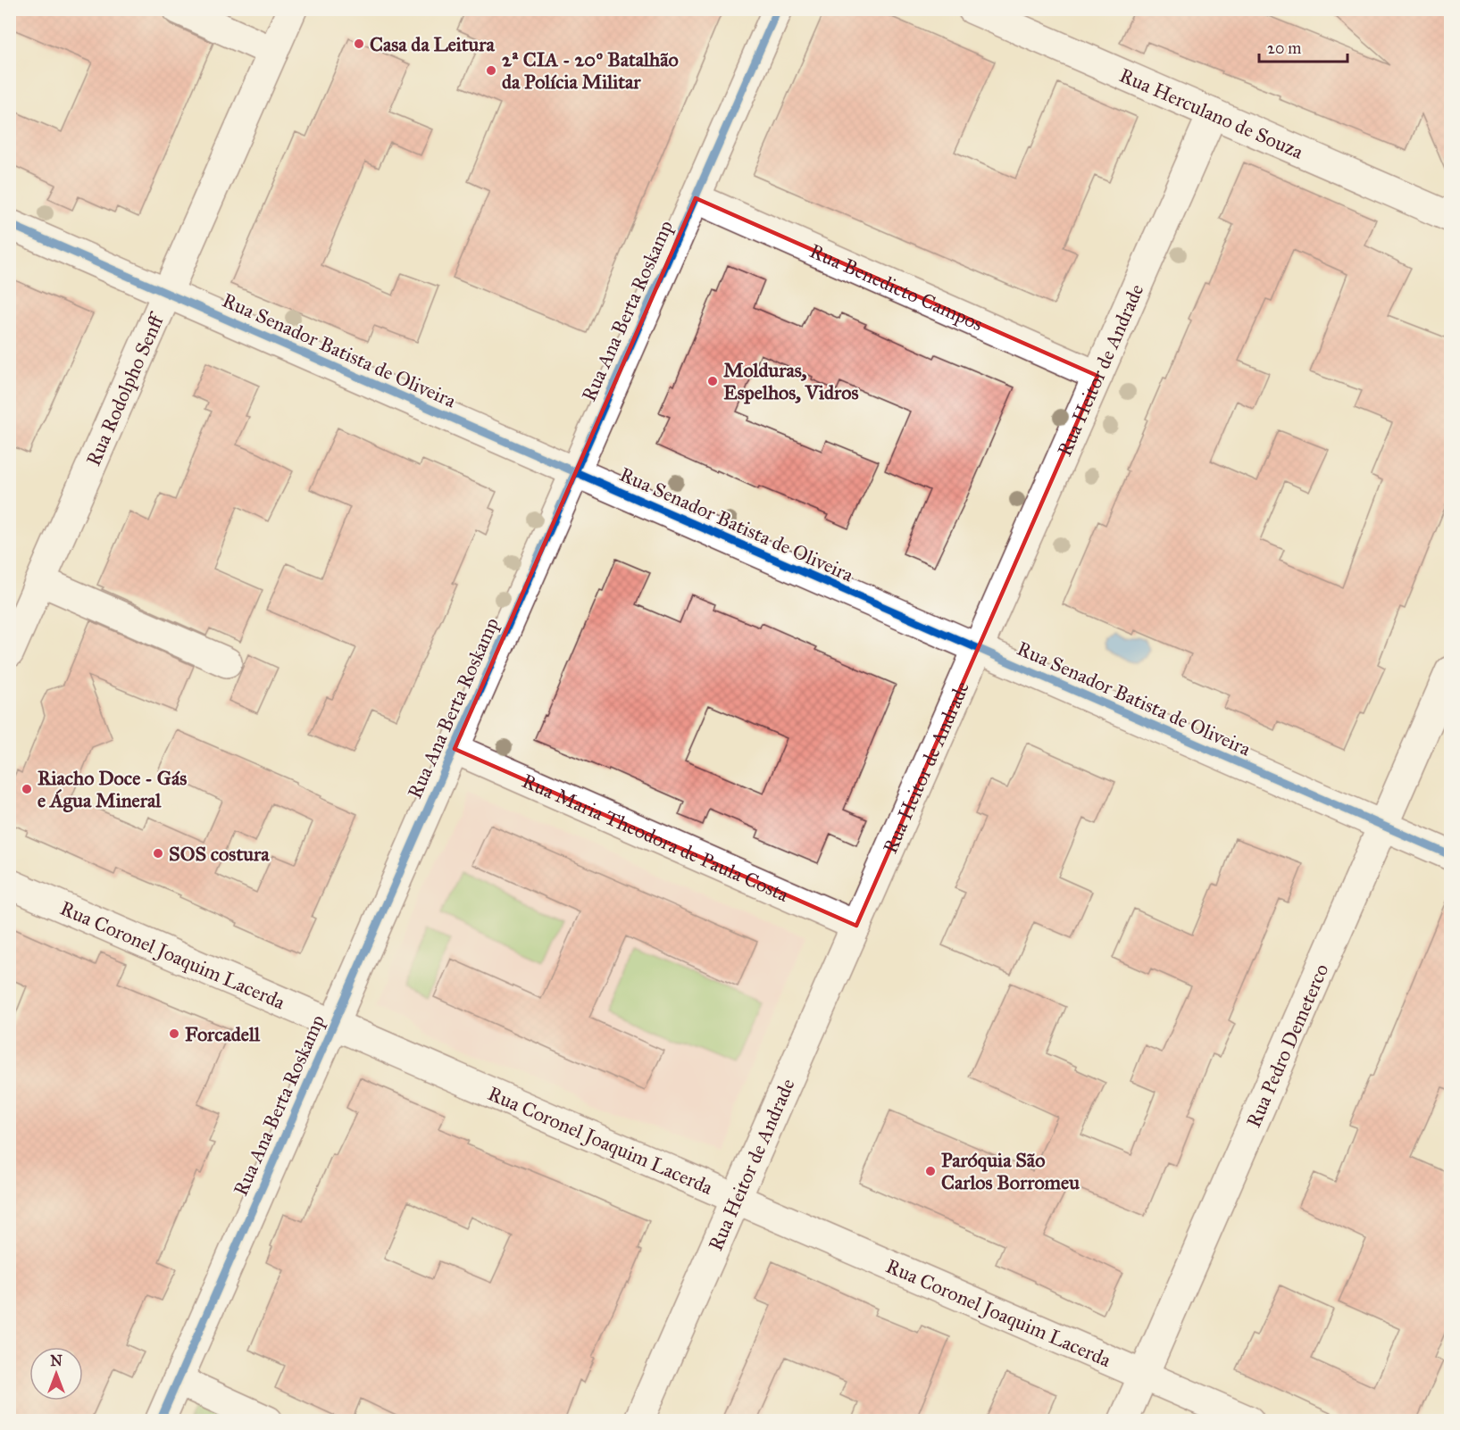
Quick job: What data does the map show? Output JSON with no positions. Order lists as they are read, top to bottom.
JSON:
{
  "streets": {
    "street": [
      "Rua Herculano de Souza",
      "Rua Benedicto Campos",
      "Rua Ana Berta Roskamp",
      "Rua Senador Batista de Oliveira",
      "Rua Heitor de Andrade",
      "Rua Rodolpho Senff",
      "Rua Maria Theodora de Paula Costa",
      "Rua Coronel Joaquim Lacerda",
      "Rua Pedro Demeterco"
    ]
  },
  "crossings": [
    ["Rua Herculano de Souza", "Rua Heitor de Andrade"],
    ["Rua Benedicto Campos", "Rua Ana Berta Roskamp"],
    ["Rua Benedicto Campos", "Rua Heitor de Andrade"],
    ["Rua Ana Berta Roskamp", "Rua Senador Batista de Oliveira"],
    ["Rua Ana Berta Roskamp", "Rua Maria Theodora de Paula Costa"],
    ["Rua Ana Berta Roskamp", "Rua Coronel Joaquim Lacerda"],
    ["Rua Senador Batista de Oliveira", "Rua Heitor de Andrade"],
    ["Rua Senador Batista de Oliveira", "Rua Rodolpho Senff"],
    ["Rua Senador Batista de Oliveira", "Rua Pedro Demeterco"],
    ["Rua Heitor de Andrade", "Rua Maria Theodora de Paula Costa"],
    ["Rua Heitor de Andrade", "Rua Coronel Joaquim Lacerda"],
    ["Rua Coronel Joaquim Lacerda", "Rua Pedro Demeterco"]
  ],
  "places": [
    "Casa da Leitura",
    "2ª CIA - 20º Batalhão da Polícia Militar",
    "Molduras, Espelhos, Vidros",
    "Riacho Doce - Gás e Água Mineral",
    "SOS costura",
    "Forcadell",
    "Paróquia São Carlos Borromeu"
  ],
  "scale_bar": "20 m",
  "north": "top"
}
